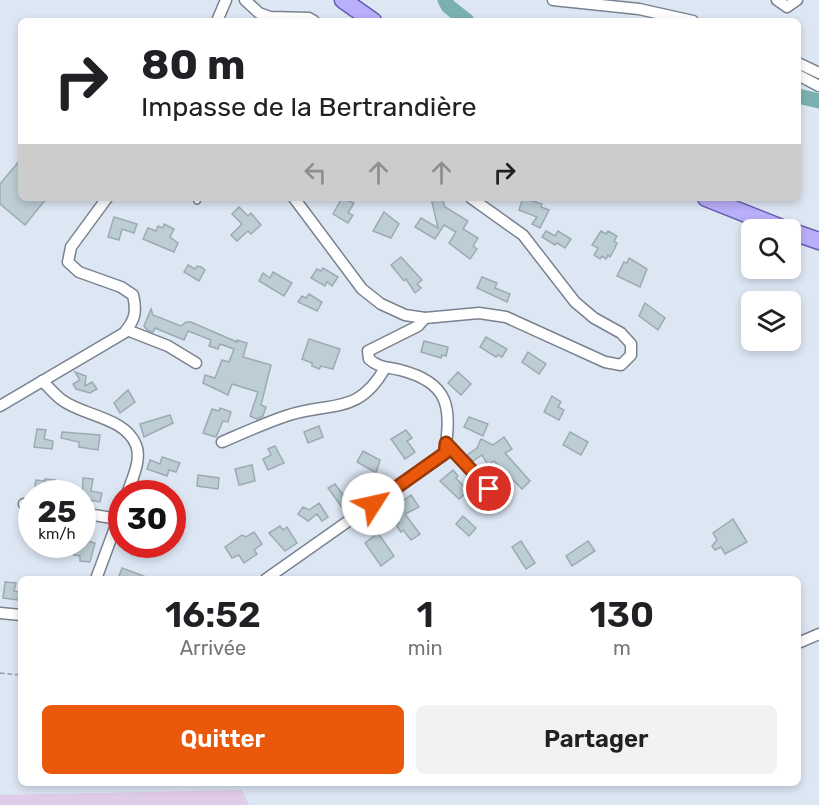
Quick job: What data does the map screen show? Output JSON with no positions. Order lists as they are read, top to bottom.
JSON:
{
  "page": {
    "turn": ["80 m", "Impasse de la Bertrandière"],
    "speed": "25 km/h",
    "limit": "30",
    "eta": [
      "16:52",
      "Arrivée",
      "1",
      "min",
      "130",
      "m"
    ],
    "buttons": ["Quitter", "Partager"]
  }
}
